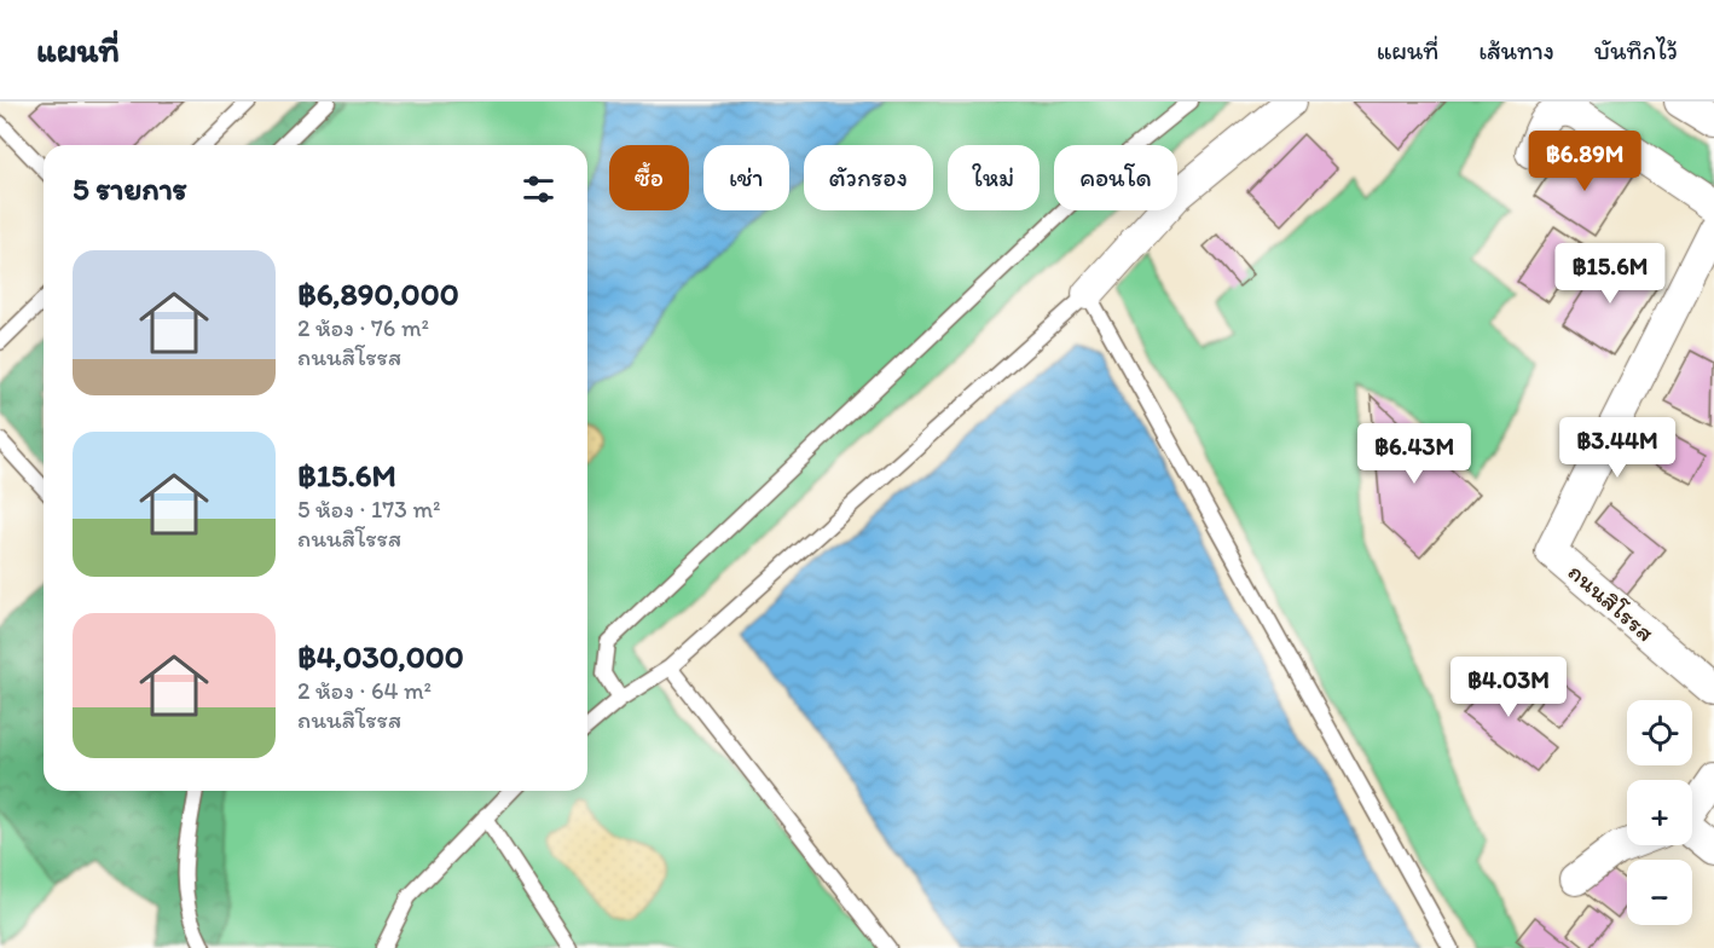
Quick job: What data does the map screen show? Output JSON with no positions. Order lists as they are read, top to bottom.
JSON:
{
  "streets": {
    "street": ["ถนนสิโรรส"]
  },
  "page": {
    "header": "แผนที่",
    "nav": ["แผนที่", "เส้นทาง", "บันทึกไว้"],
    "price": [
      "฿6.89M",
      "฿15.6M",
      "฿3.44M",
      "฿6.43M",
      "฿4.03M"
    ],
    "chip": [
      "ซื้อ",
      "เช่า",
      "ตัวกรอง",
      "ใหม่",
      "คอนโด"
    ],
    "heading": "5 รายการ",
    "list": [
      {
        "name": "฿6,890,000",
        "note": "2 ห้อง · 76 m² · ถนนสิโรรส"
      },
      {
        "name": "฿15.6M",
        "note": "5 ห้อง · 173 m² · ถนนสิโรรส"
      },
      {
        "name": "฿4,030,000",
        "note": "2 ห้อง · 64 m² · ถนนสิโรรส"
      }
    ],
    "map_buttons": ["+", "−"]
  }
}
